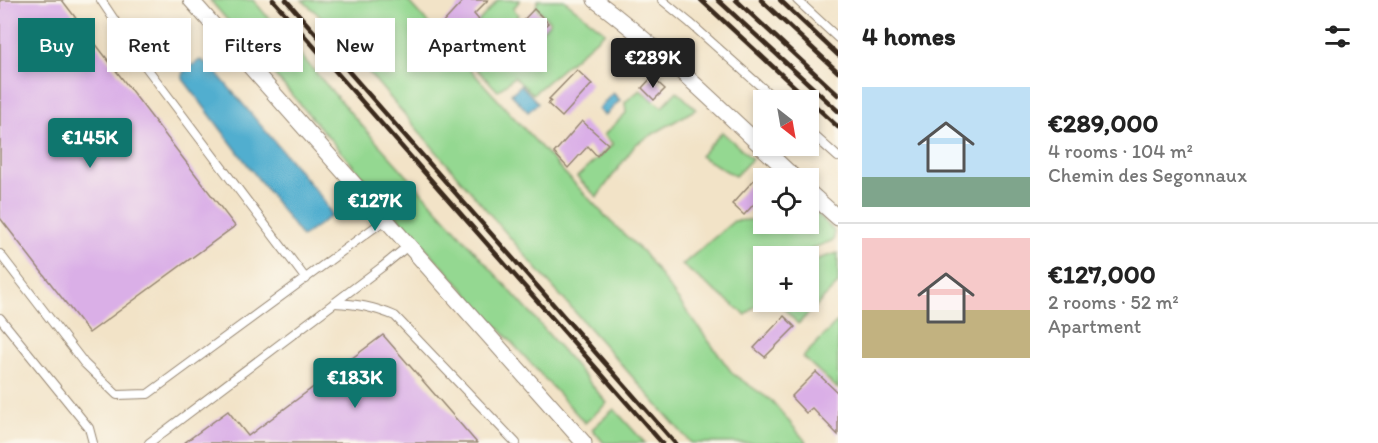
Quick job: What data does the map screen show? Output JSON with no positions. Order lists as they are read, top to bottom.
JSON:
{
  "north": "bottom right",
  "page": {
    "heading": "4 homes",
    "chip": [
      "Buy",
      "Rent",
      "Filters",
      "New",
      "Apartment"
    ],
    "price": [
      "€289K",
      "€145K",
      "€127K",
      "€183K"
    ],
    "list": [
      {
        "name": "€289,000",
        "note": "4 rooms · 104 m² · Chemin des Segonnaux"
      },
      {
        "name": "€127,000",
        "note": "2 rooms · 52 m² · Apartment"
      }
    ],
    "map_buttons": "+"
  }
}
